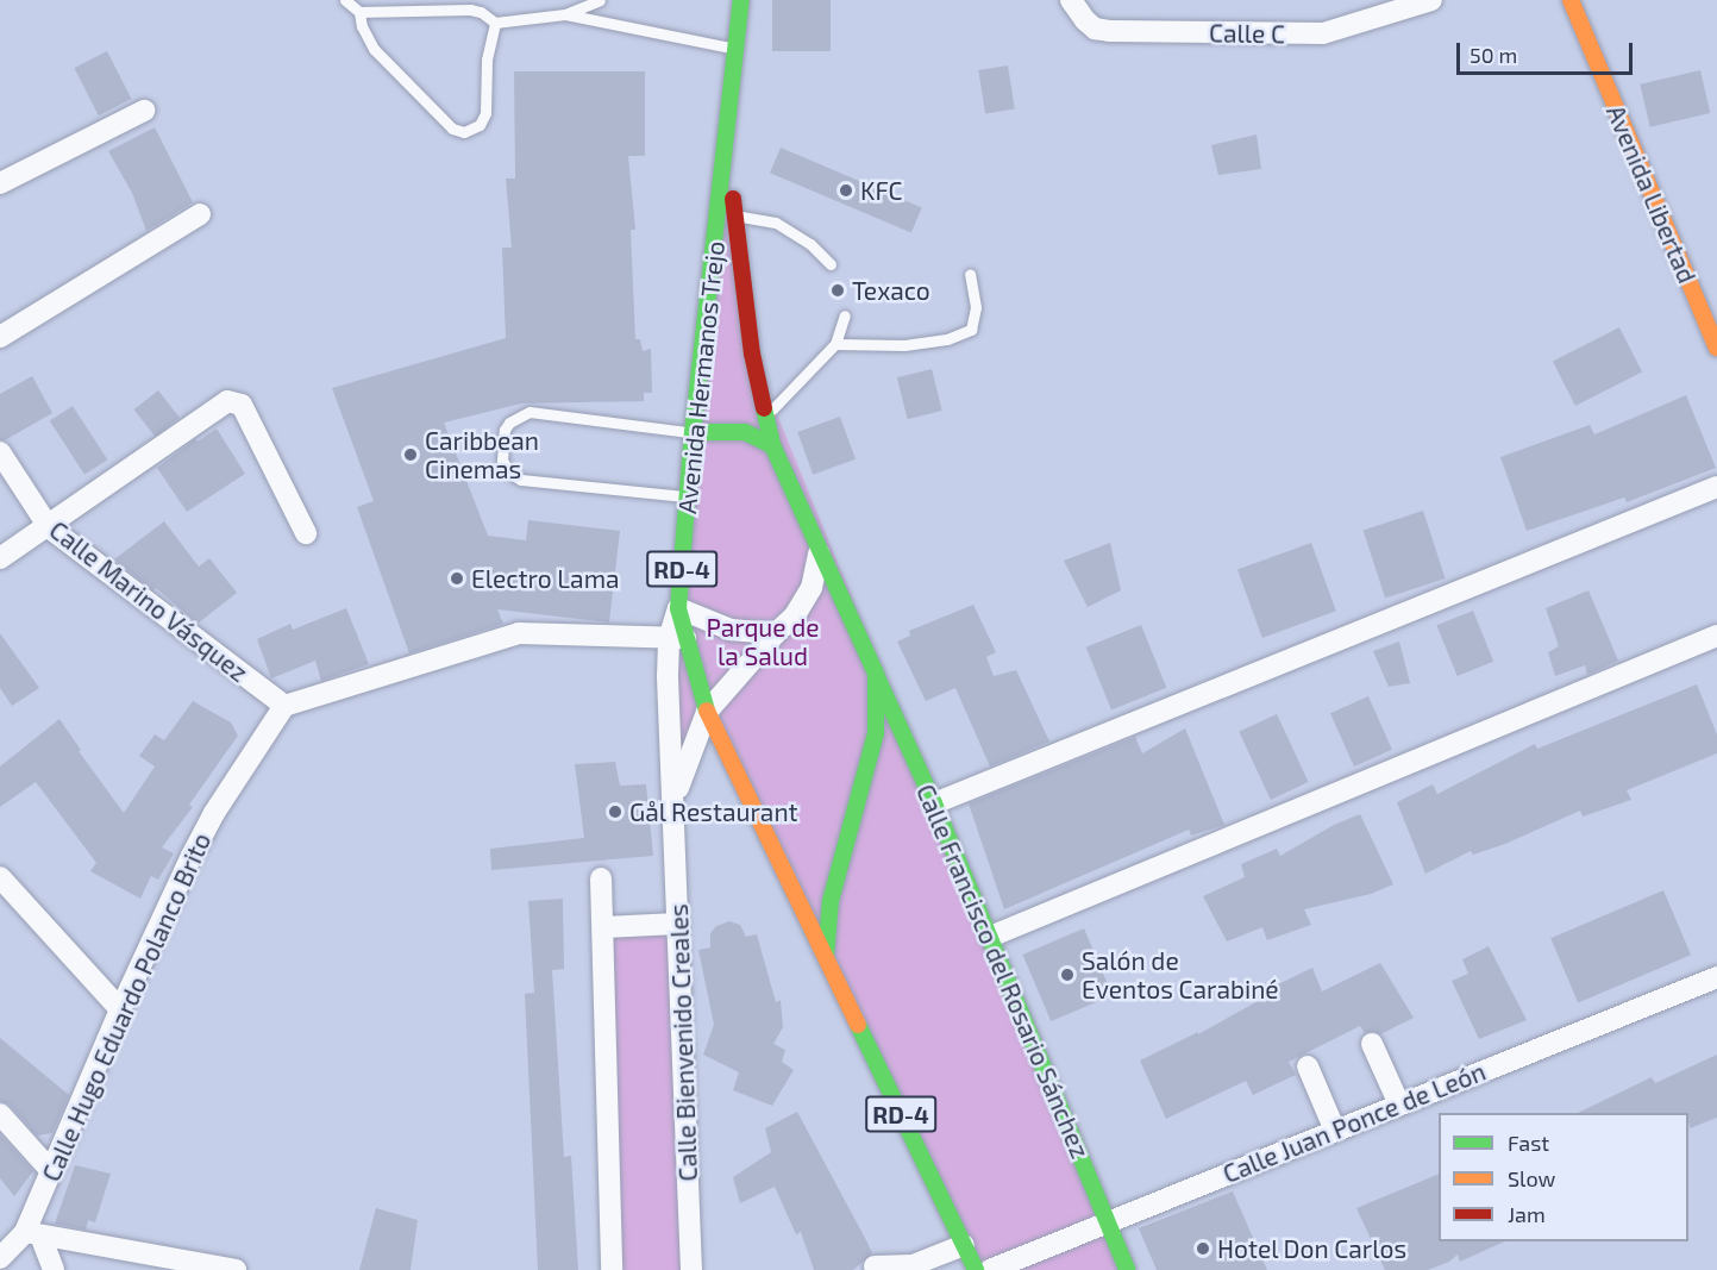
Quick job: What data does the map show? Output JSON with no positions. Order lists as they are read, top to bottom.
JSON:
{
  "streets": {
    "main road": [
      "Avenida Libertad",
      "Avenida Hermanos Trejo",
      "RD-4",
      "Calle Francisco del Rosario Sánchez"
    ],
    "street": [
      "Calle C",
      "Calle Marino Vásquez",
      "Calle Hugo Eduardo Polanco Brito",
      "Calle Bienvenido Creales",
      "Calle Juan Ponce de León"
    ]
  },
  "crossings": [
    ["Avenida Hermanos Trejo", "RD-4"],
    ["Avenida Hermanos Trejo", "Calle Francisco del Rosario Sánchez"],
    ["Avenida Hermanos Trejo", "Calle Bienvenido Creales"],
    ["RD-4", "Calle Bienvenido Creales"],
    ["Calle Marino Vásquez", "Calle Hugo Eduardo Polanco Brito"],
    ["Calle Francisco del Rosario Sánchez", "Calle Juan Ponce de León"]
  ],
  "parks": ["Parque de la Salud"],
  "places": [
    "KFC",
    "Texaco",
    "Caribbean Cinemas",
    "Electro Lama",
    "Gål Restaurant",
    "Salón de Eventos Carabiné",
    "Hotel Don Carlos"
  ],
  "legend": ["Fast", "Slow", "Jam"],
  "scale_bar": "50 m"
}
